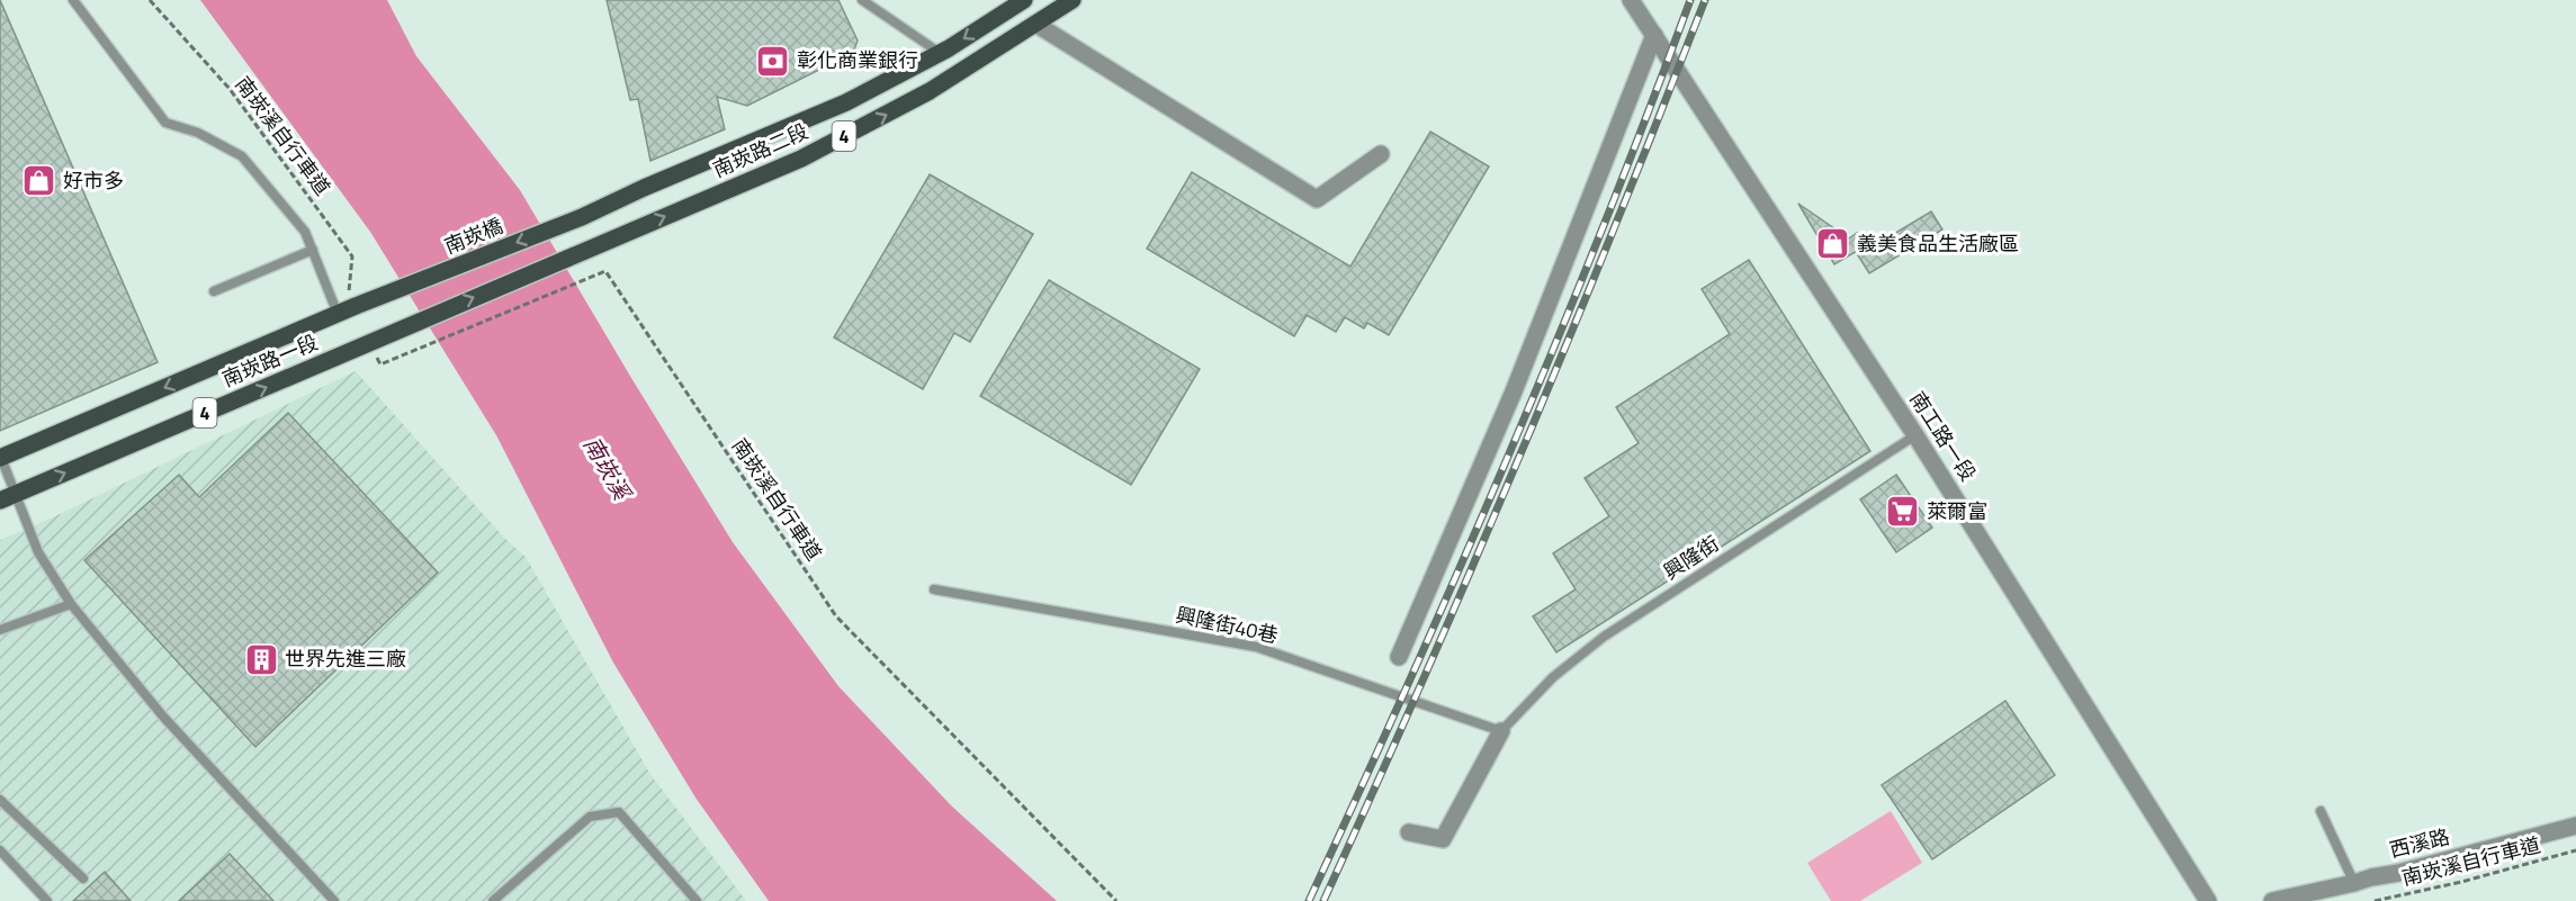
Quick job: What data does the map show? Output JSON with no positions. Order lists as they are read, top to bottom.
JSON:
{
  "streets": {
    "main road": [
      "4",
      "南崁路二段",
      "南崁橋",
      "南崁路一段"
    ],
    "street": ["南工路一段", "西溪路"],
    "lane": ["興隆街", "興隆街40巷"],
    "path": ["南崁溪自行車道"]
  },
  "crossings": [
    ["南崁溪自行車道", "南崁路一段"],
    ["南崁路二段", "南崁橋"],
    ["南崁路二段", "南崁路一段"],
    ["南崁橋", "南崁路一段"],
    ["南工路一段", "興隆街"],
    ["興隆街", "興隆街40巷"]
  ],
  "one_way": ["南崁橋"],
  "water": ["南崁溪"],
  "places": {
    "bank": ["彰化商業銀行"],
    "shop": ["好市多", "義美食品生活廠區"],
    "supermarket": ["萊爾富"],
    "building": ["世界先進三廠"]
  }
}
